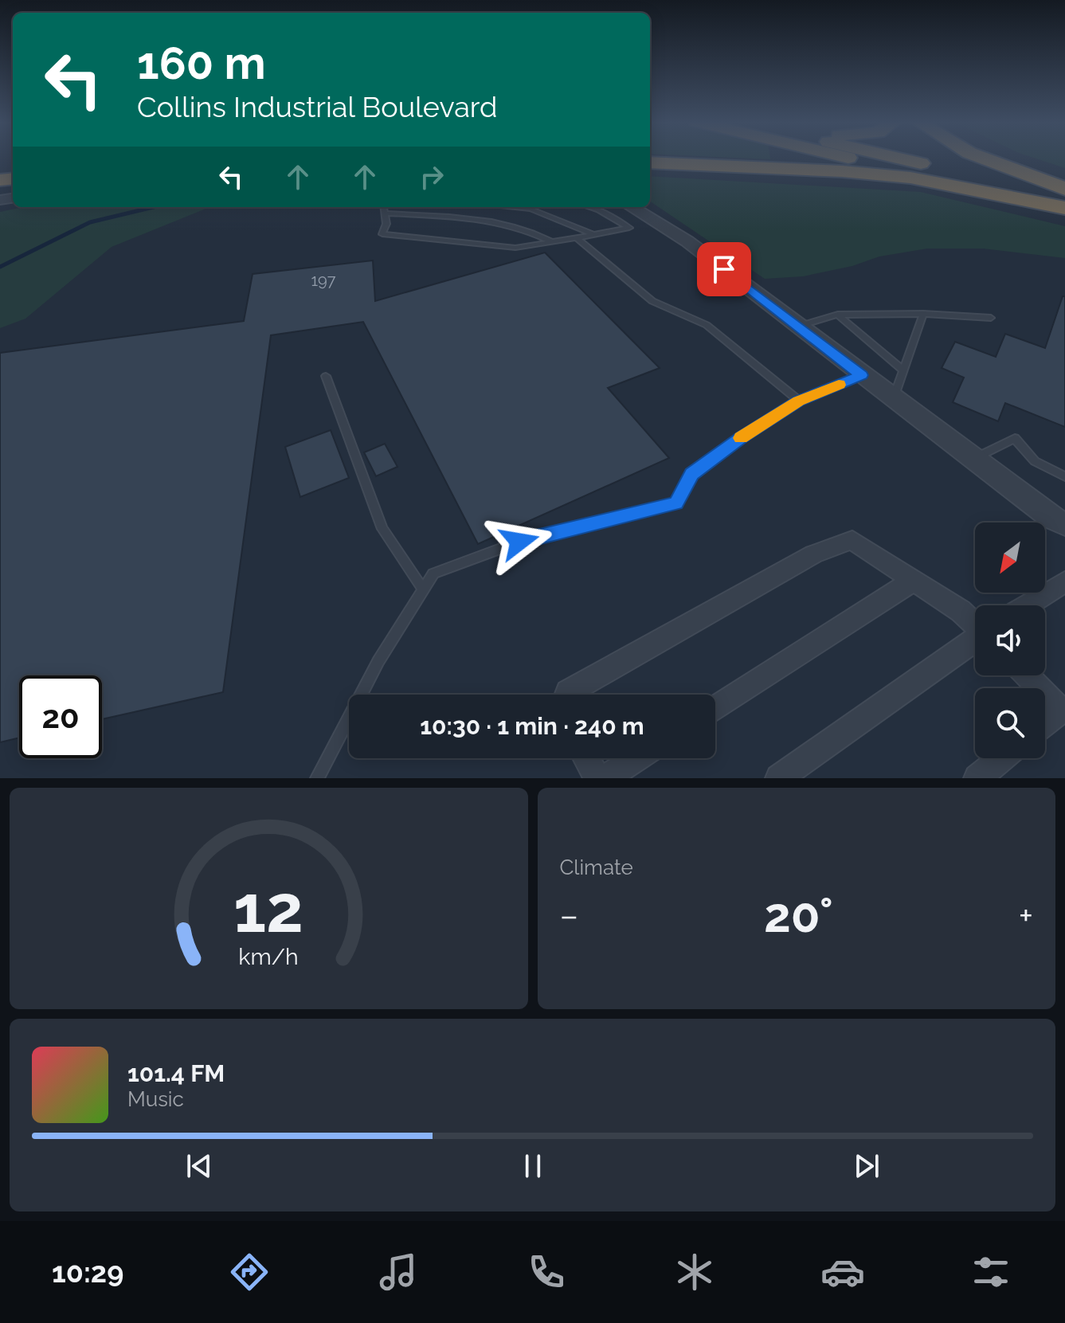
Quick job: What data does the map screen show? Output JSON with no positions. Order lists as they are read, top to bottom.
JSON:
{
  "house_numbers": ["197"],
  "north": "bottom left",
  "page": {
    "turn": ["160 m", "Collins Industrial Boulevard"],
    "limit": "20",
    "trip": "10:30 · 1 min · 240 m",
    "tile": "Climate",
    "heat": ["−", "20°", "+"],
    "song": ["101.4 FM", "Music"],
    "tabs": "10:29",
    "gauge": ["12", "km/h"]
  }
}
